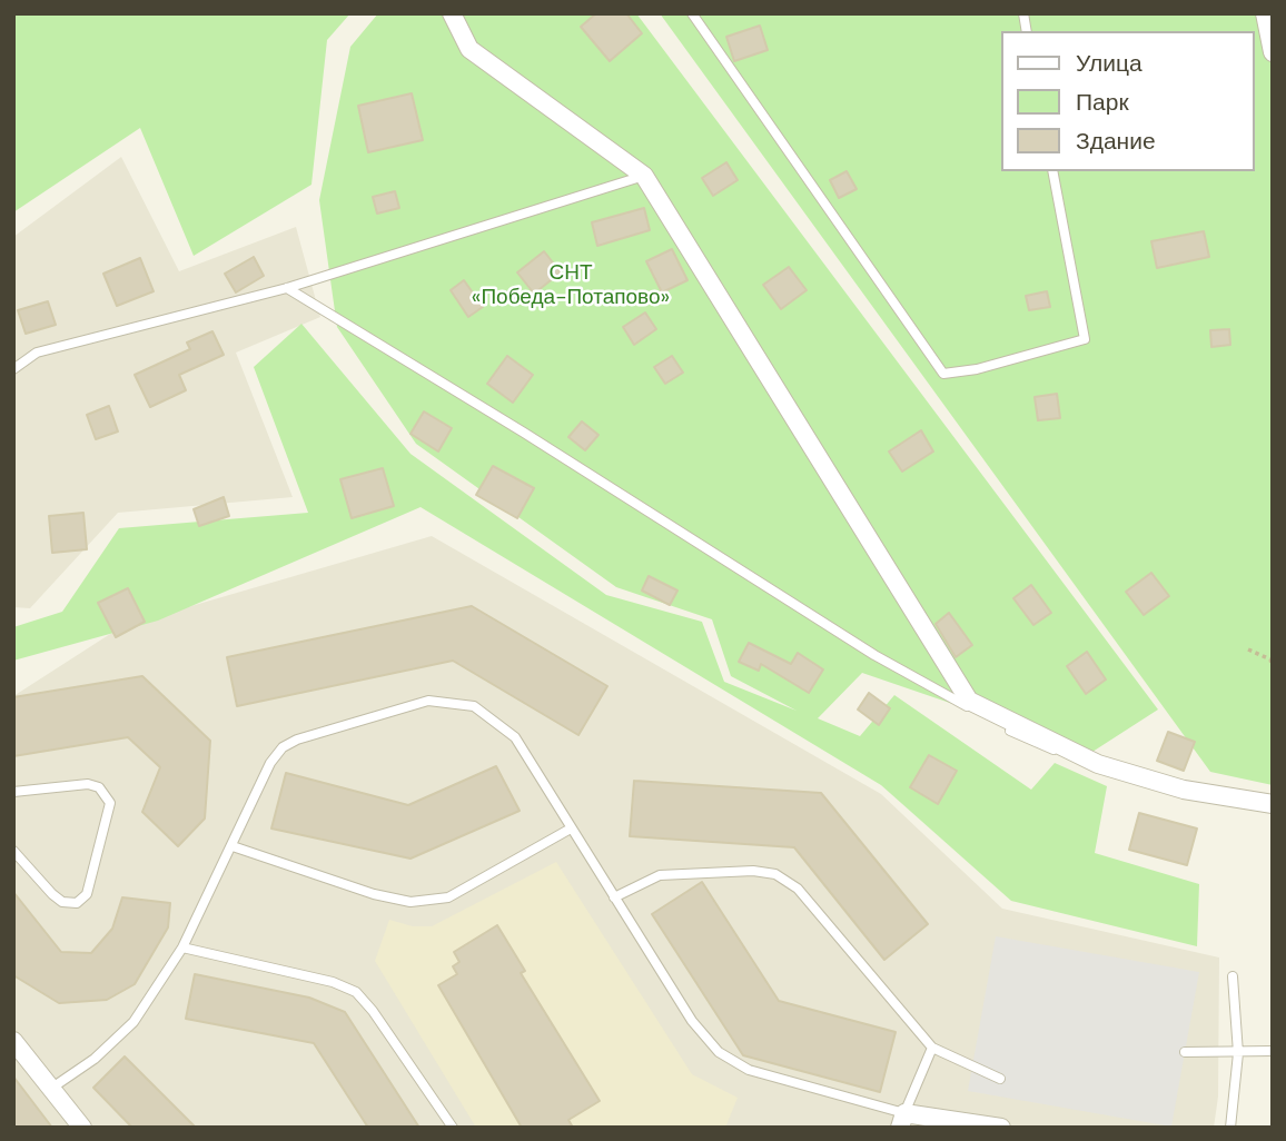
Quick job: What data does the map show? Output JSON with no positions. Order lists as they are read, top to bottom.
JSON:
{
  "parks": ["СНТ «Победа-Потапово»"],
  "legend": ["Улица", "Парк", "Здание"]
}
